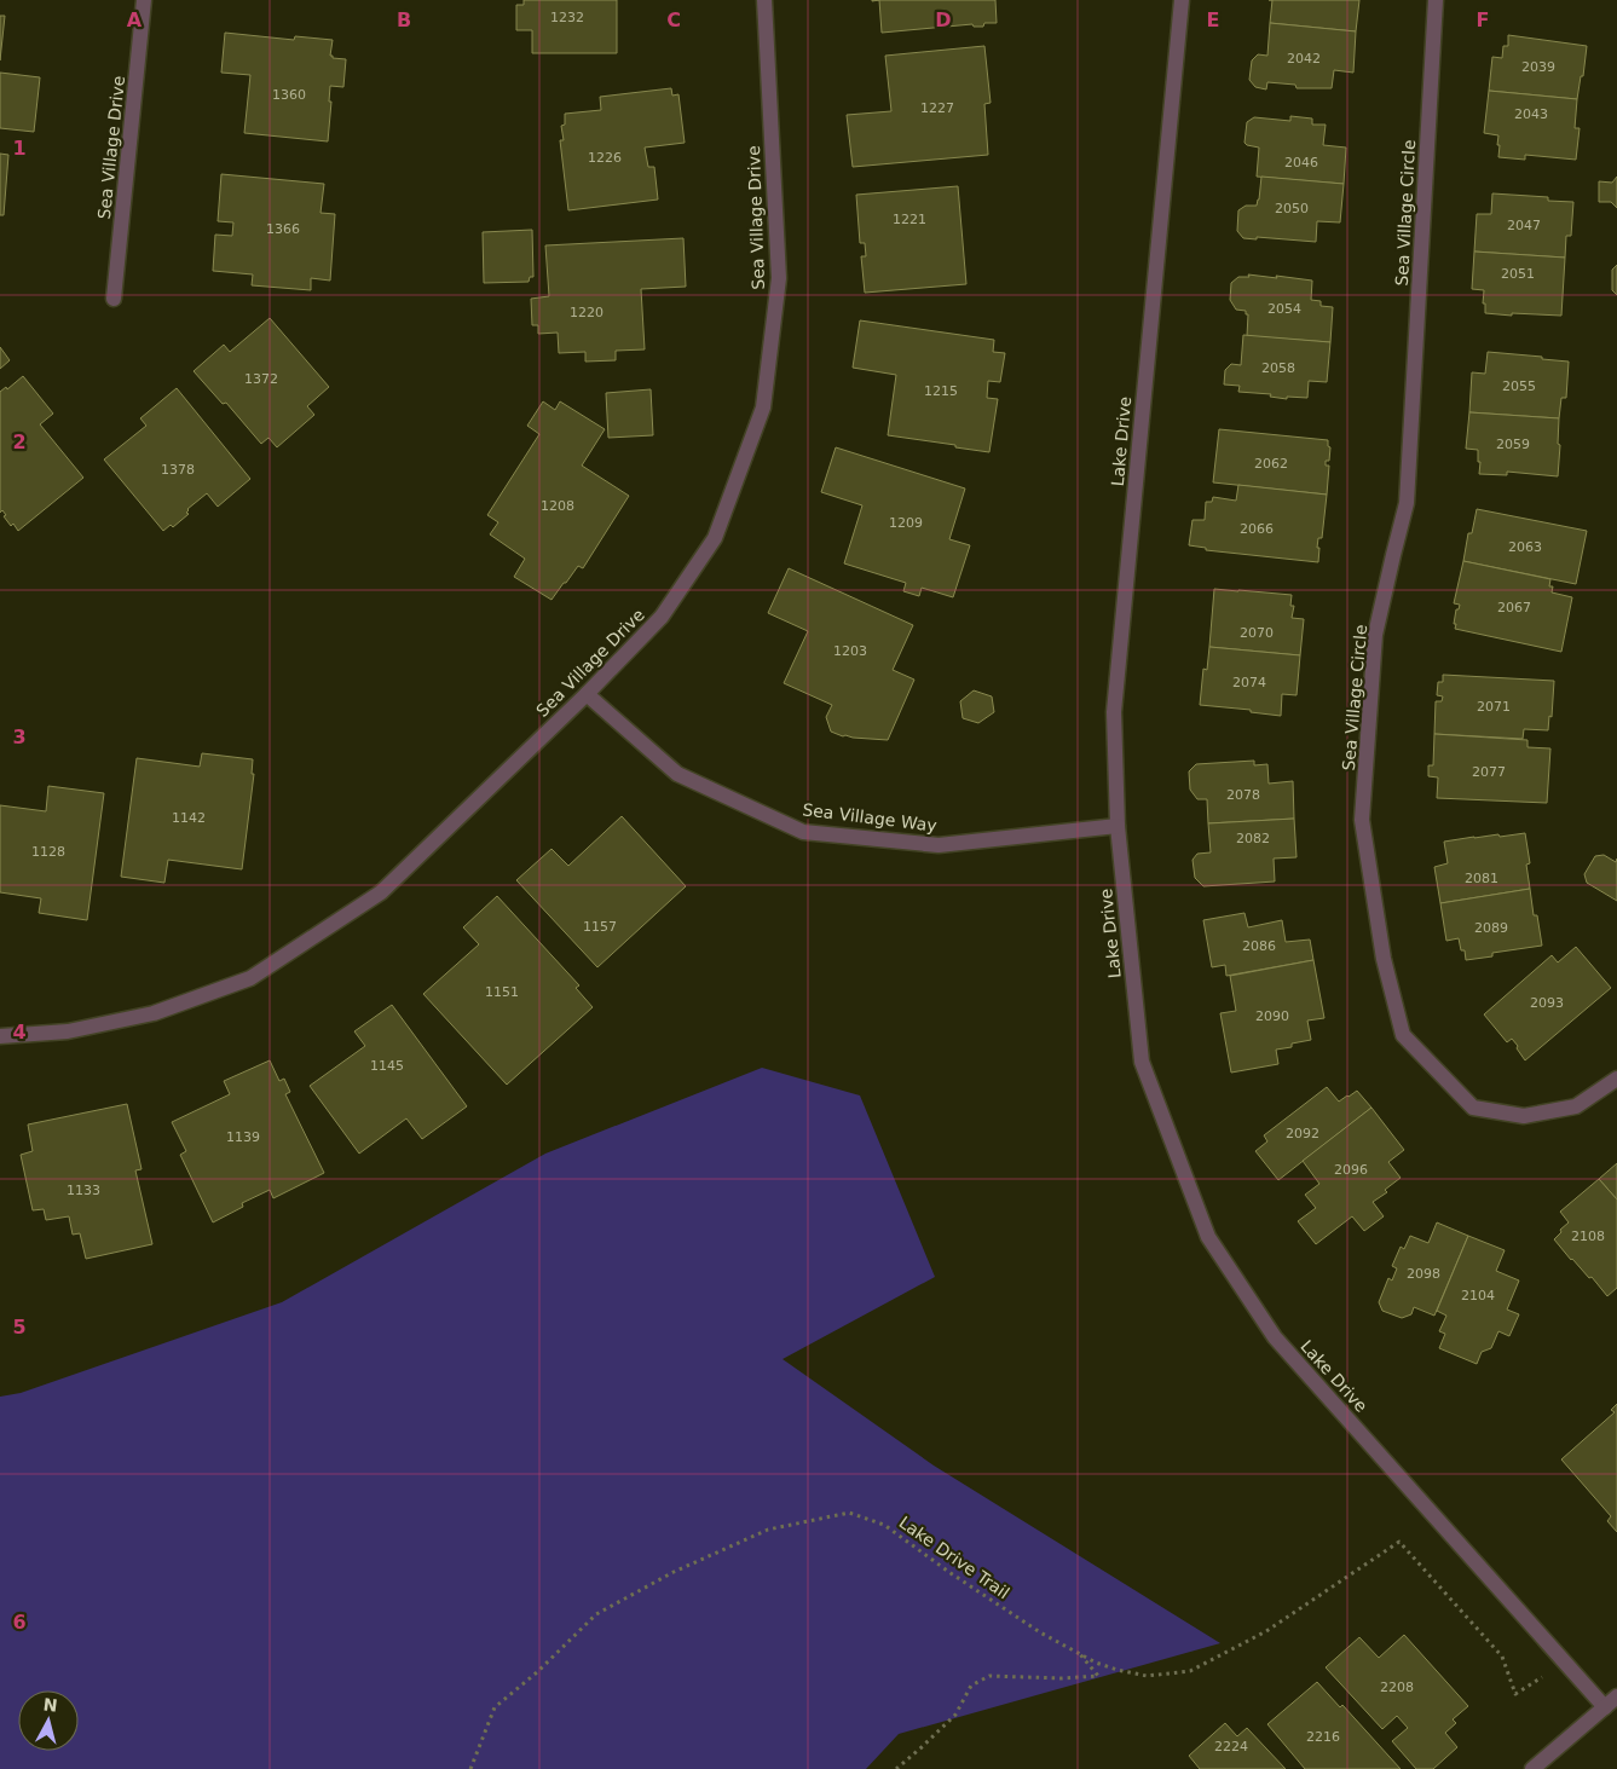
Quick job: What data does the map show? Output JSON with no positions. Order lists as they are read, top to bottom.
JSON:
{
  "streets": {
    "street": [
      "Sea Village Drive",
      "Sea Village Circle",
      "Lake Drive",
      "Sea Village Way"
    ],
    "path": ["Lake Drive Trail"]
  },
  "crossings": [
    ["Sea Village Drive", "Sea Village Way"],
    ["Lake Drive", "Sea Village Way"],
    ["Lake Drive", "Lake Drive Trail"]
  ],
  "house_numbers": [
    "1232",
    "2042",
    "2039",
    "1360",
    "1227",
    "2043",
    "1226",
    "2046",
    "2050",
    "1221",
    "2047",
    "1366",
    "2051",
    "2054",
    "1220",
    "2058",
    "1372",
    "2055",
    "1215",
    "2059",
    "2062",
    "1378",
    "1208",
    "1209",
    "2066",
    "2063",
    "2067",
    "2070",
    "1203",
    "2074",
    "2071",
    "2077",
    "2078",
    "1142",
    "2082",
    "1128",
    "2081",
    "1157",
    "2089",
    "2086",
    "1151",
    "2093",
    "2090",
    "1145",
    "2092",
    "1139",
    "2096",
    "1133",
    "2108",
    "2098",
    "2104",
    "2208",
    "2216",
    "2224"
  ],
  "north": "top",
  "grid": {
    "columns": [
      "A",
      "B",
      "C",
      "D",
      "E",
      "F"
    ],
    "rows": [
      "1",
      "2",
      "3",
      "4",
      "5",
      "6"
    ]
  }
}
